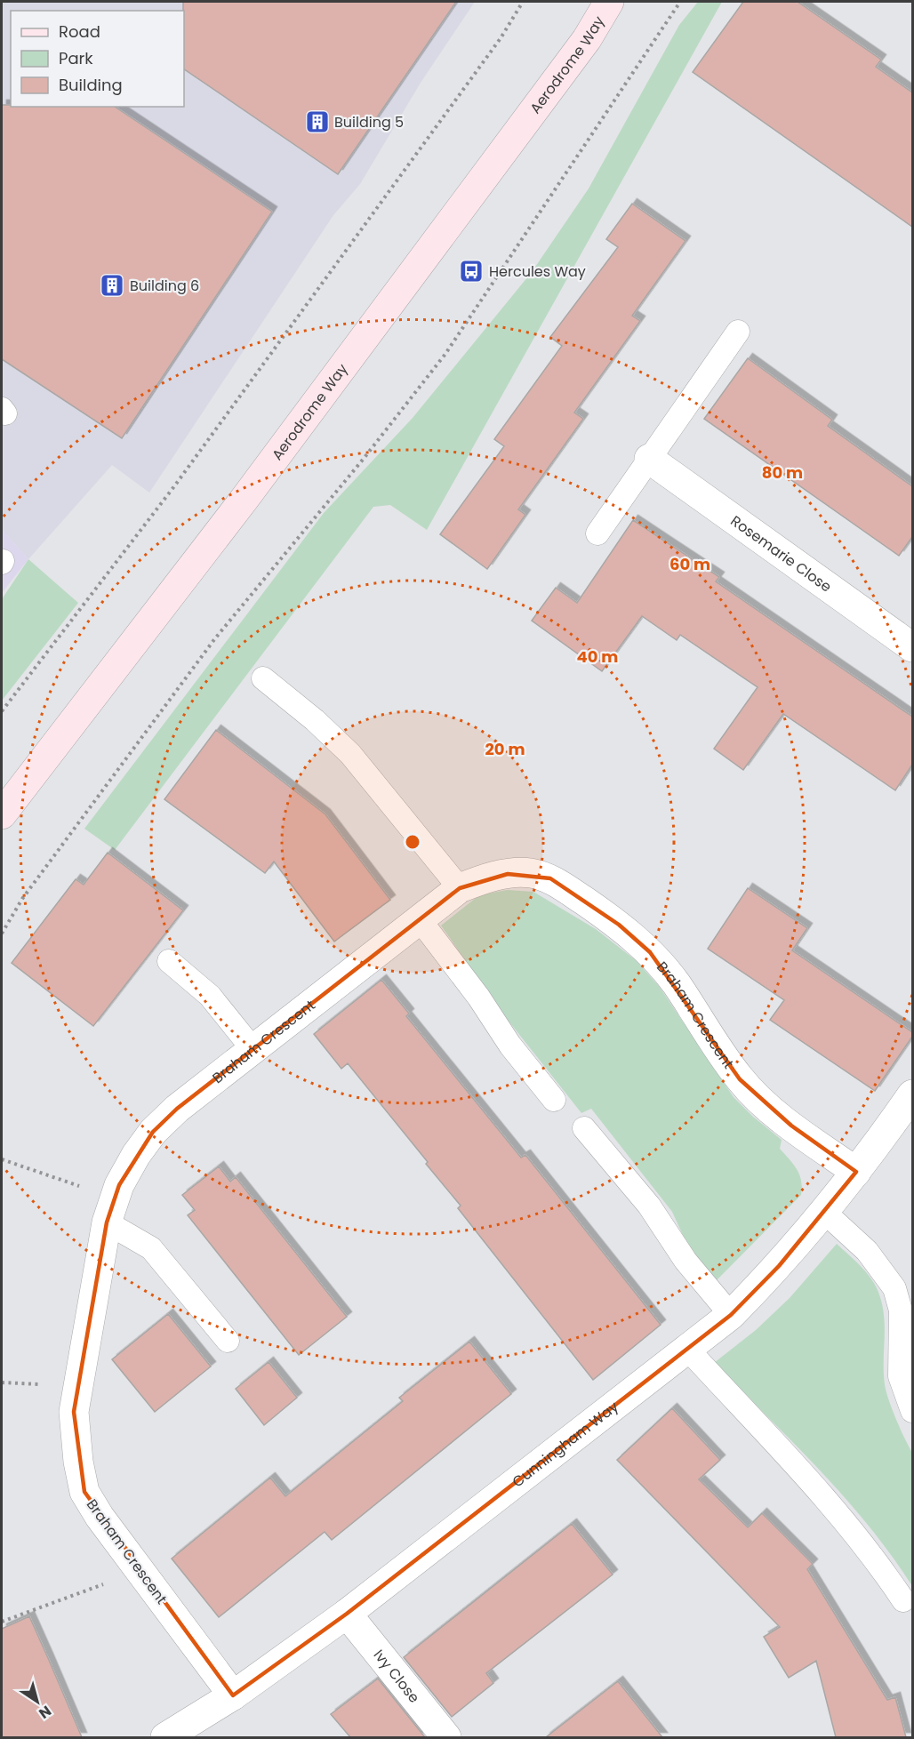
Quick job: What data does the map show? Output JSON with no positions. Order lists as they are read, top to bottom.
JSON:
{
  "streets": {
    "street": [
      "Aerodrome Way",
      "Rosemarie Close",
      "Braham Crescent",
      "Cunningham Way",
      "Ivy Close"
    ]
  },
  "crossings": [
    ["Braham Crescent", "Cunningham Way"],
    ["Cunningham Way", "Ivy Close"]
  ],
  "places": {
    "building": ["Building 5", "Building 6"],
    "bus stop": ["Hercules Way"]
  },
  "legend": ["Road", "Park", "Building"],
  "north": "bottom right",
  "rings": [
    "80 m",
    "60 m",
    "40 m",
    "20 m"
  ]
}
